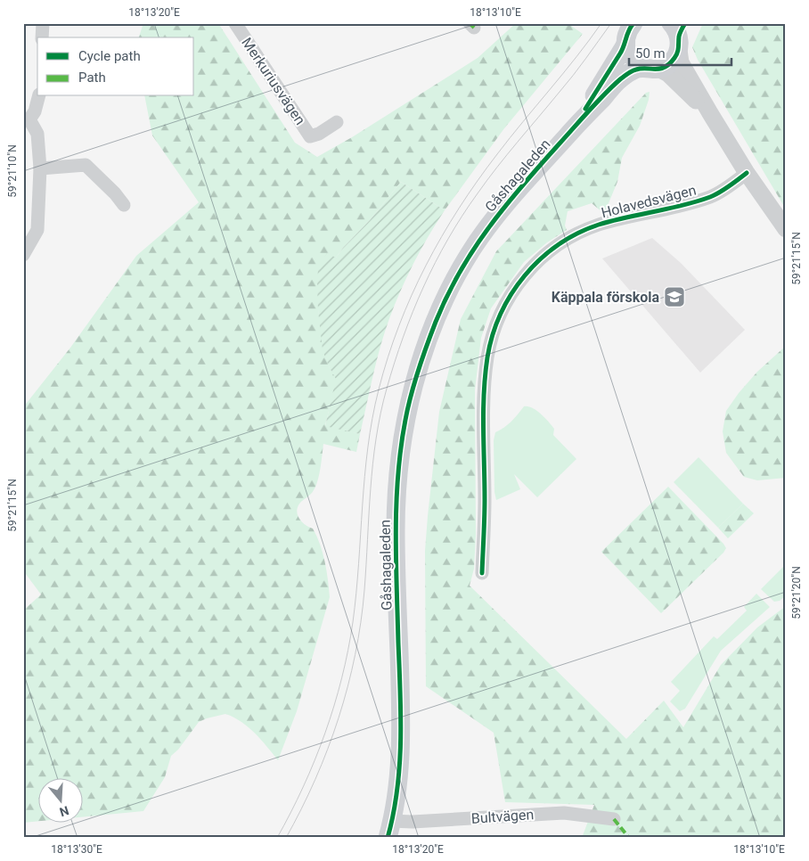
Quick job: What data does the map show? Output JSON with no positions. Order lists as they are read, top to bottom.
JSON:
{
  "streets": {
    "main road": ["Gåshagaleden"],
    "street": ["Merkuriusvägen", "Holavedsvägen", "Bultvägen"]
  },
  "crossings": [
    ["Gåshagaleden", "Bultvägen"]
  ],
  "places": {
    "school or university": ["Käppala förskola"]
  },
  "legend": ["Cycle path", "Path"],
  "scale_bar": "50 m",
  "north": "bottom",
  "coordinates": [
    "18°13'20\"E",
    "18°13'10\"E",
    "59°21'10\"N",
    "59°21'15\"N",
    "59°21'20\"N",
    "18°13'30\"E"
  ]
}
